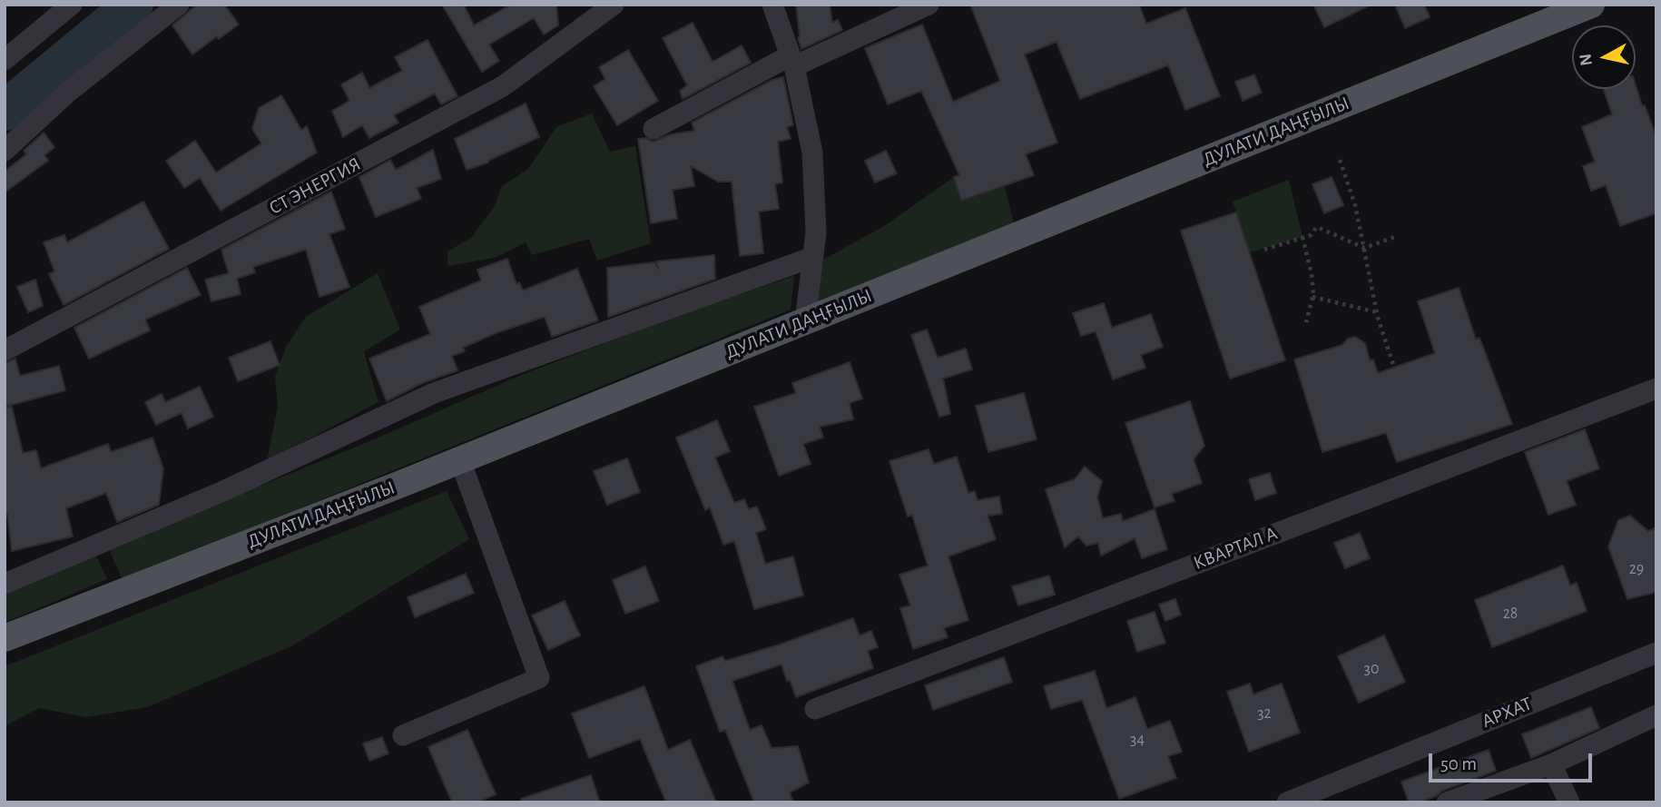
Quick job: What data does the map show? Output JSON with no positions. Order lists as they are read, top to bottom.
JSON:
{
  "streets": {
    "main road": ["ДУЛАТИ ДАҢҒЫЛЫ"],
    "street": ["СТ ЭНЕРГИЯ", "КВАРТАЛ А", "АРХАТ"]
  },
  "house_numbers": [
    "29",
    "28",
    "30",
    "32",
    "34"
  ],
  "scale_bar": "50 m",
  "north": "left"
}
